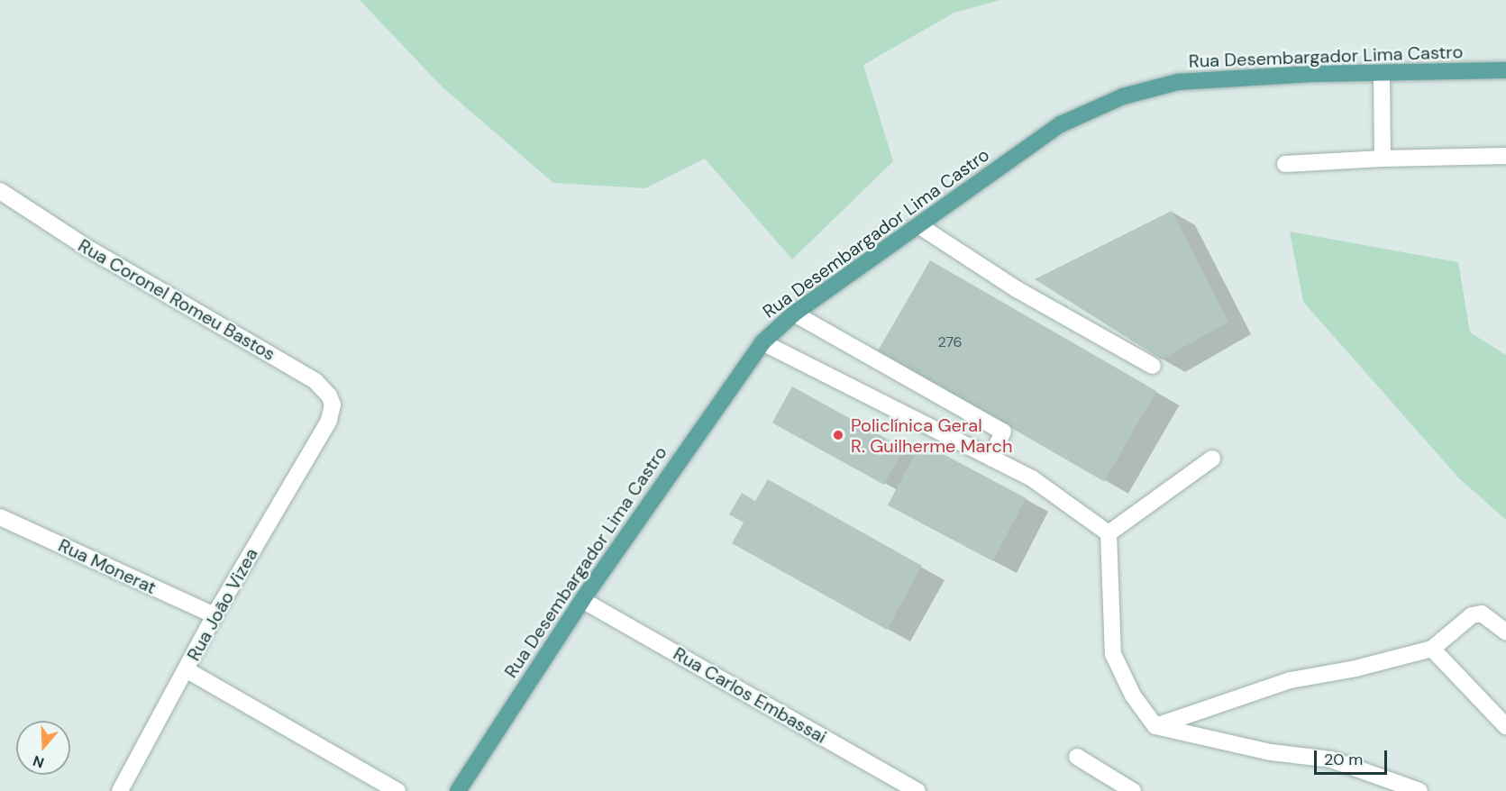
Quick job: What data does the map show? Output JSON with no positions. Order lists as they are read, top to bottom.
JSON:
{
  "streets": {
    "main road": ["Rua Desembargador Lima Castro"],
    "street": [
      "Rua Coronel Romeu Bastos",
      "Rua Monerat",
      "Rua João Vizea",
      "Rua Carlos Embassai"
    ]
  },
  "crossings": [
    ["Rua Desembargador Lima Castro", "Rua Carlos Embassai"],
    ["Rua Coronel Romeu Bastos", "Rua João Vizea"],
    ["Rua Monerat", "Rua João Vizea"]
  ],
  "places": ["Policlínica Geral R. Guilherme March"],
  "house_numbers": ["276"],
  "scale_bar": "20 m",
  "north": "bottom"
}
